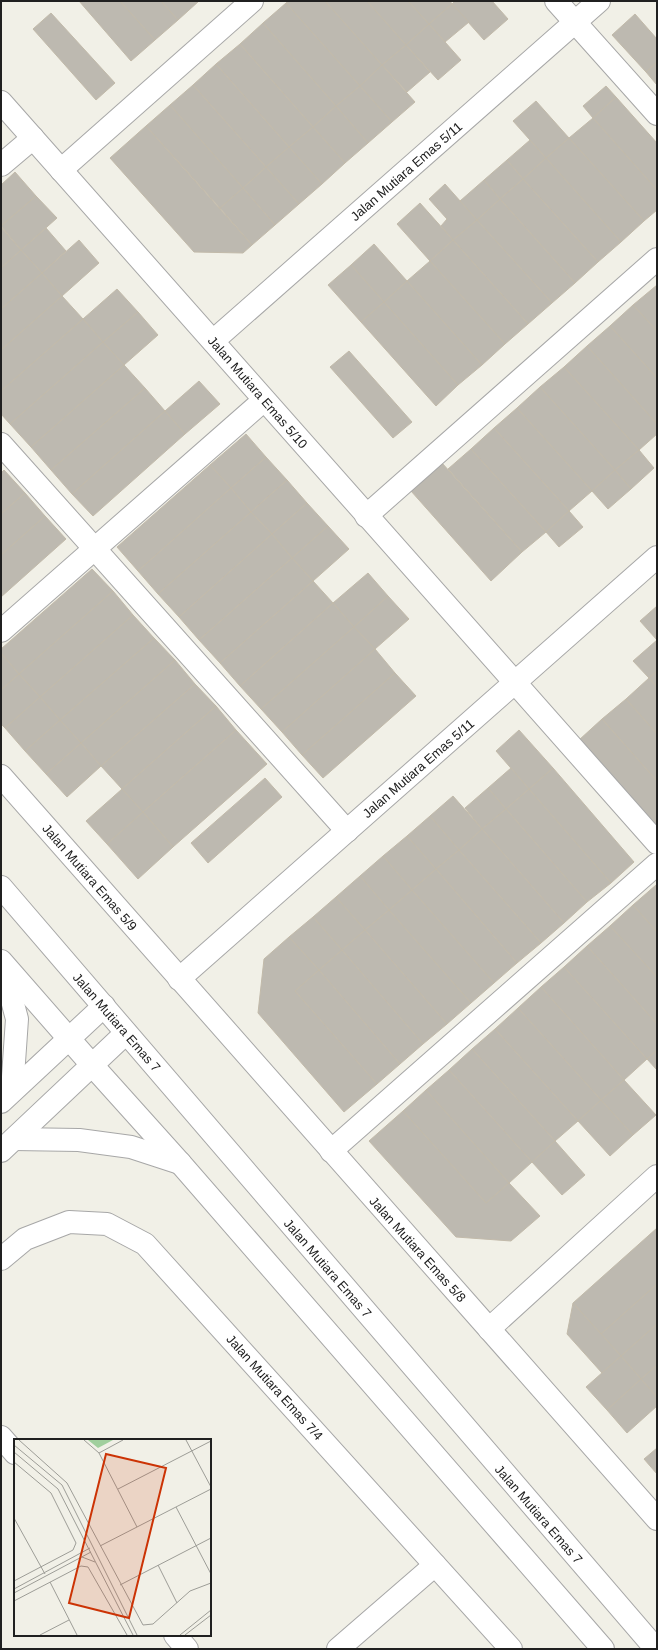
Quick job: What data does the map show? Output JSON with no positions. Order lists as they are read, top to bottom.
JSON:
{
  "streets": {
    "street": [
      "Jalan Mutiara Emas 5/11",
      "Jalan Mutiara Emas 5/10",
      "Jalan Mutiara Emas 5/9",
      "Jalan Mutiara Emas 7",
      "Jalan Mutiara Emas 5/8",
      "Jalan Mutiara Emas 7/4"
    ]
  },
  "crossings": [
    ["Jalan Mutiara Emas 5/11", "Jalan Mutiara Emas 5/10"],
    ["Jalan Mutiara Emas 5/11", "Jalan Mutiara Emas 5/9"],
    ["Jalan Mutiara Emas 5/11", "Jalan Mutiara Emas 5/8"],
    ["Jalan Mutiara Emas 5/9", "Jalan Mutiara Emas 5/8"]
  ]
}
